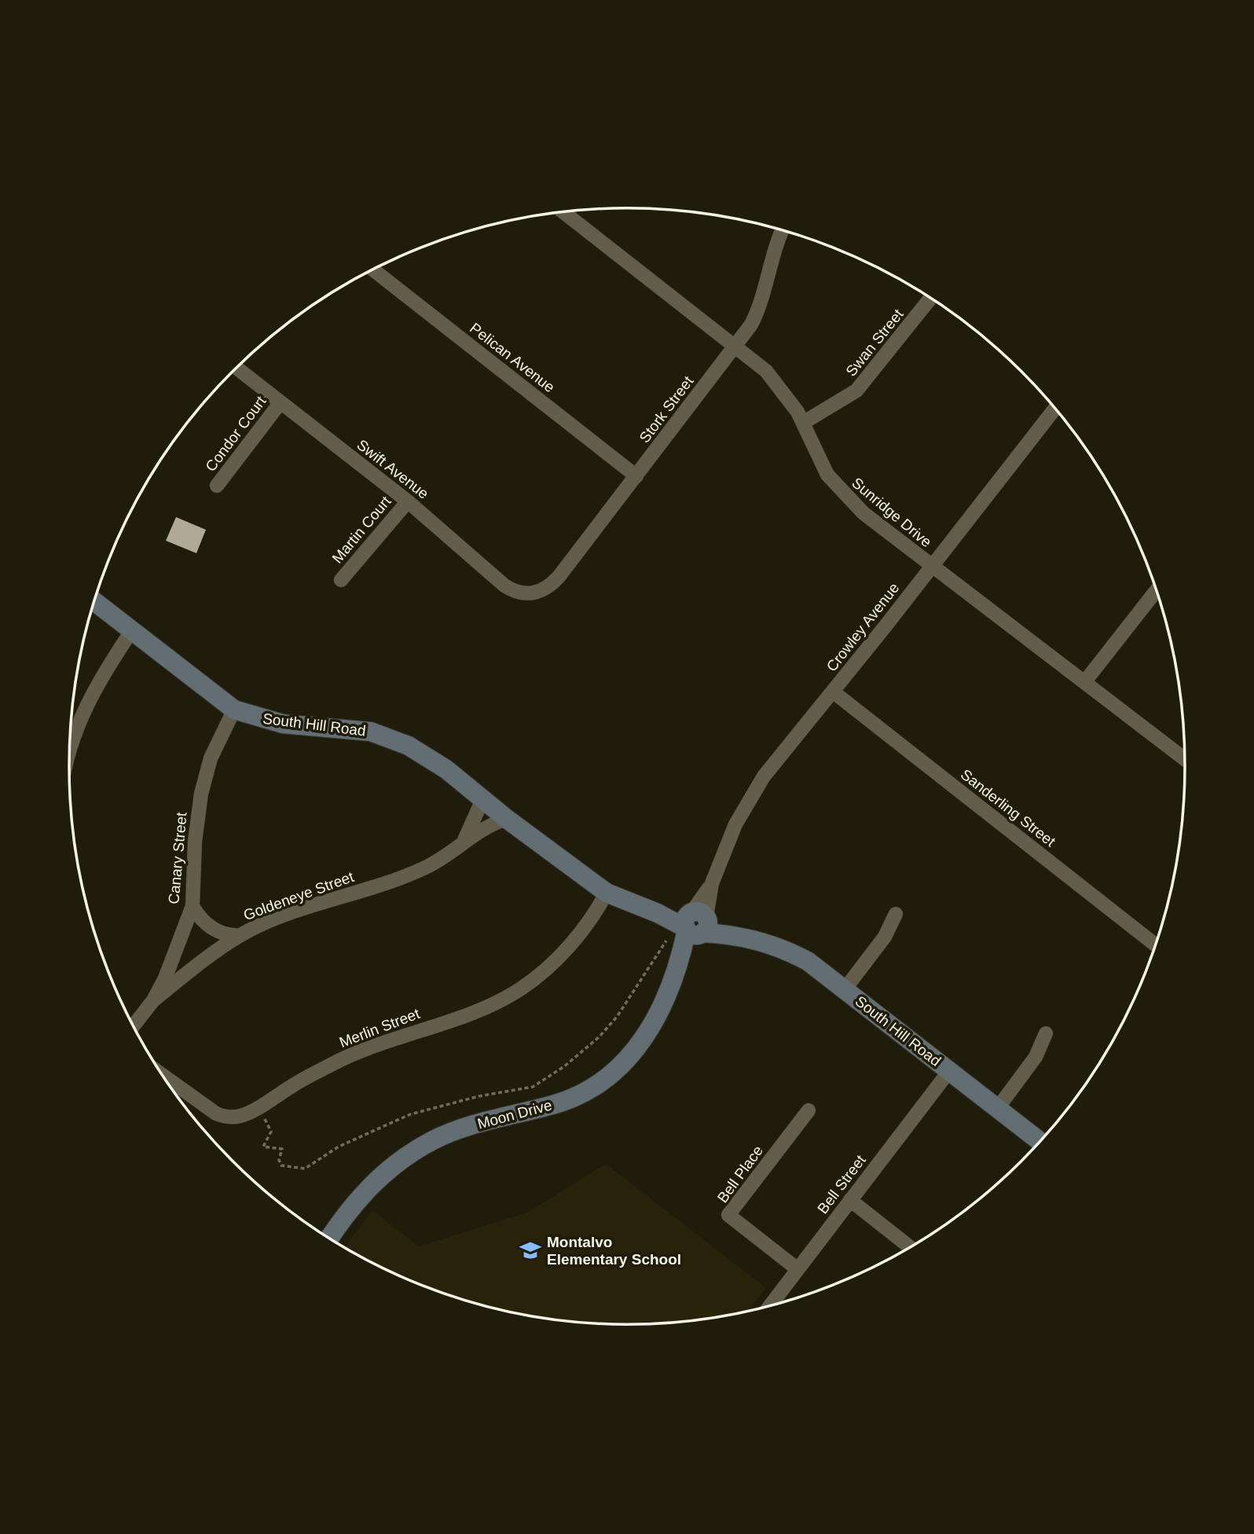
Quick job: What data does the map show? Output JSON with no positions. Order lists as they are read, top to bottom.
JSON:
{
  "streets": {
    "street": [
      "Swan Street",
      "Pelican Avenue",
      "Stork Street",
      "Condor Court",
      "Swift Avenue",
      "Sunridge Drive",
      "Martin Court",
      "Crowley Avenue",
      "South Hill Road",
      "Sanderling Street",
      "Canary Street",
      "Goldeneye Street",
      "Merlin Street",
      "Moon Drive",
      "Bell Place",
      "Bell Street"
    ]
  },
  "crossings": [
    ["Swan Street", "Sunridge Drive"],
    ["Pelican Avenue", "Stork Street"],
    ["Stork Street", "Swift Avenue"],
    ["Stork Street", "Sunridge Drive"],
    ["Condor Court", "Swift Avenue"],
    ["Swift Avenue", "Martin Court"],
    ["Sunridge Drive", "Crowley Avenue"],
    ["Crowley Avenue", "South Hill Road"],
    ["Crowley Avenue", "Sanderling Street"],
    ["Crowley Avenue", "Moon Drive"],
    ["South Hill Road", "Canary Street"],
    ["South Hill Road", "Goldeneye Street"],
    ["South Hill Road", "Merlin Street"],
    ["South Hill Road", "Moon Drive"],
    ["South Hill Road", "Bell Street"],
    ["Canary Street", "Goldeneye Street"],
    ["Bell Place", "Bell Street"]
  ],
  "places": {
    "school or university": ["Montalvo Elementary School"]
  }
}
